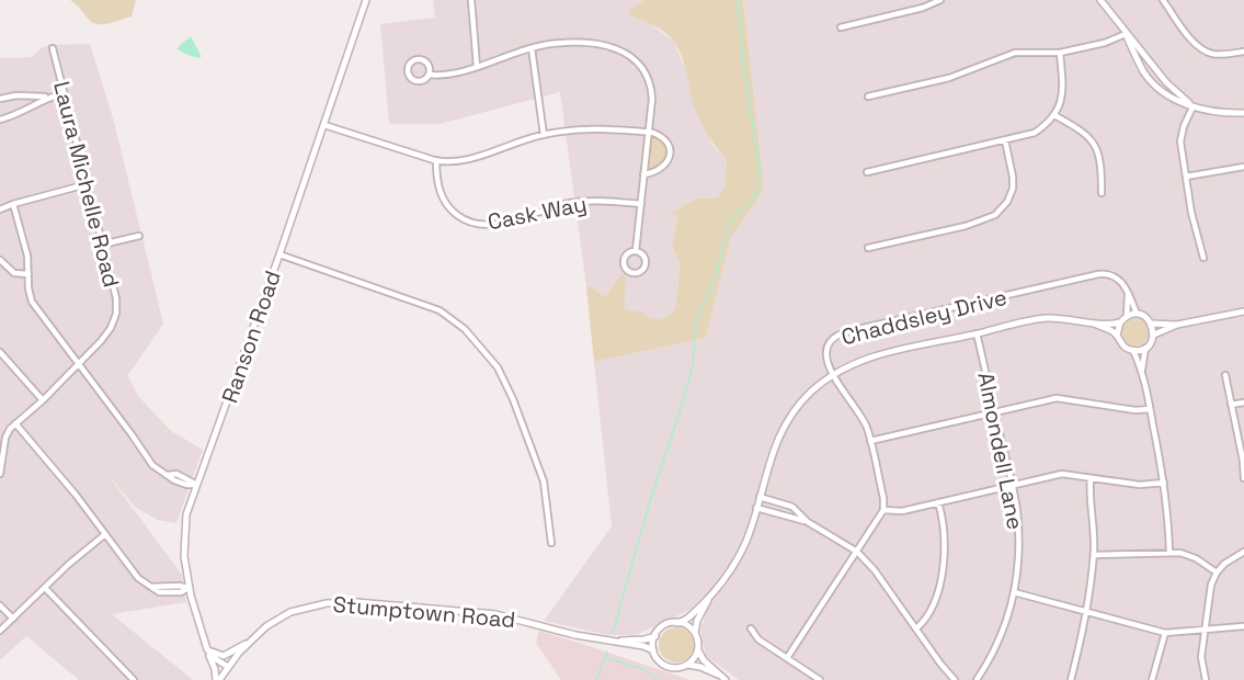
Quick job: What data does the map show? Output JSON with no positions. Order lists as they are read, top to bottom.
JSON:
{
  "streets": {
    "street": [
      "Laura Michelle Road",
      "Cask Way",
      "Chaddsley Drive",
      "Ranson Road",
      "Almondell Lane",
      "Stumptown Road"
    ]
  },
  "crossings": [
    ["Ranson Road", "Stumptown Road"]
  ]
}
